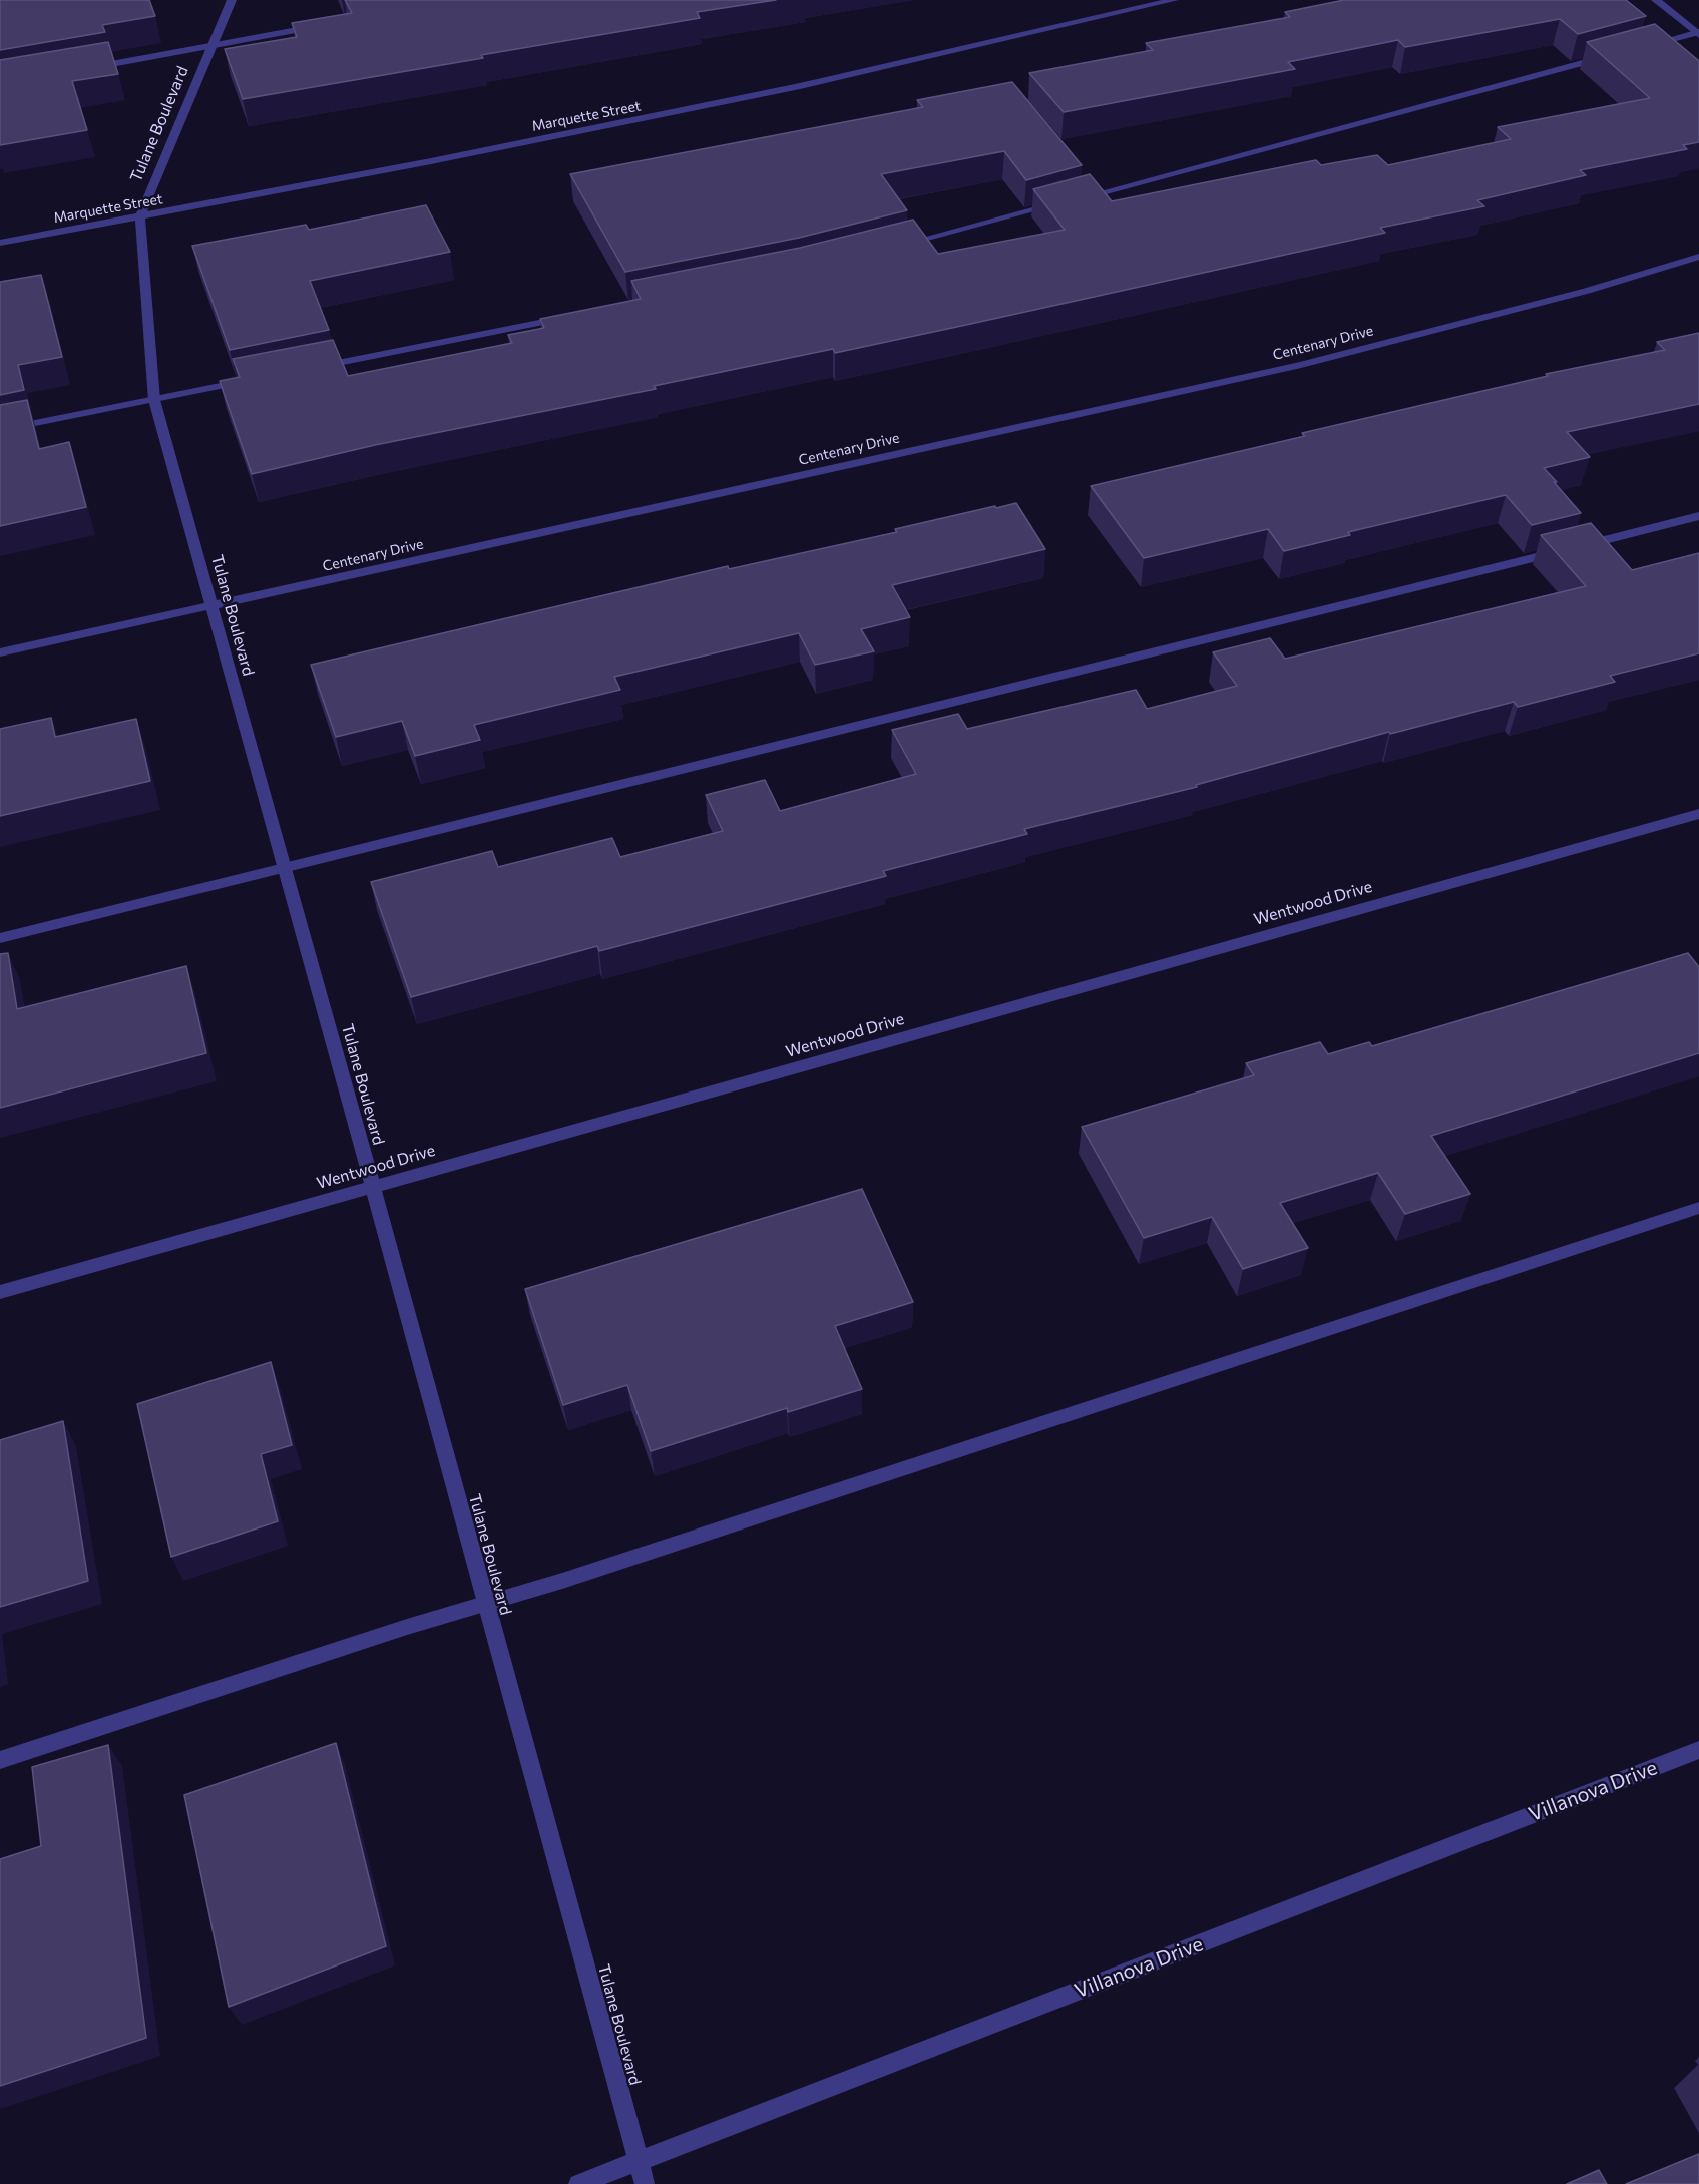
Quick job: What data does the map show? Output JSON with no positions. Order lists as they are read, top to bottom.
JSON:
{
  "streets": {
    "street": [
      "Marquette Street",
      "Tulane Boulevard",
      "Centenary Drive",
      "Wentwood Drive",
      "Villanova Drive"
    ]
  },
  "crossings": [
    ["Marquette Street", "Tulane Boulevard"],
    ["Tulane Boulevard", "Centenary Drive"],
    ["Tulane Boulevard", "Wentwood Drive"],
    ["Tulane Boulevard", "Villanova Drive"]
  ]
}
